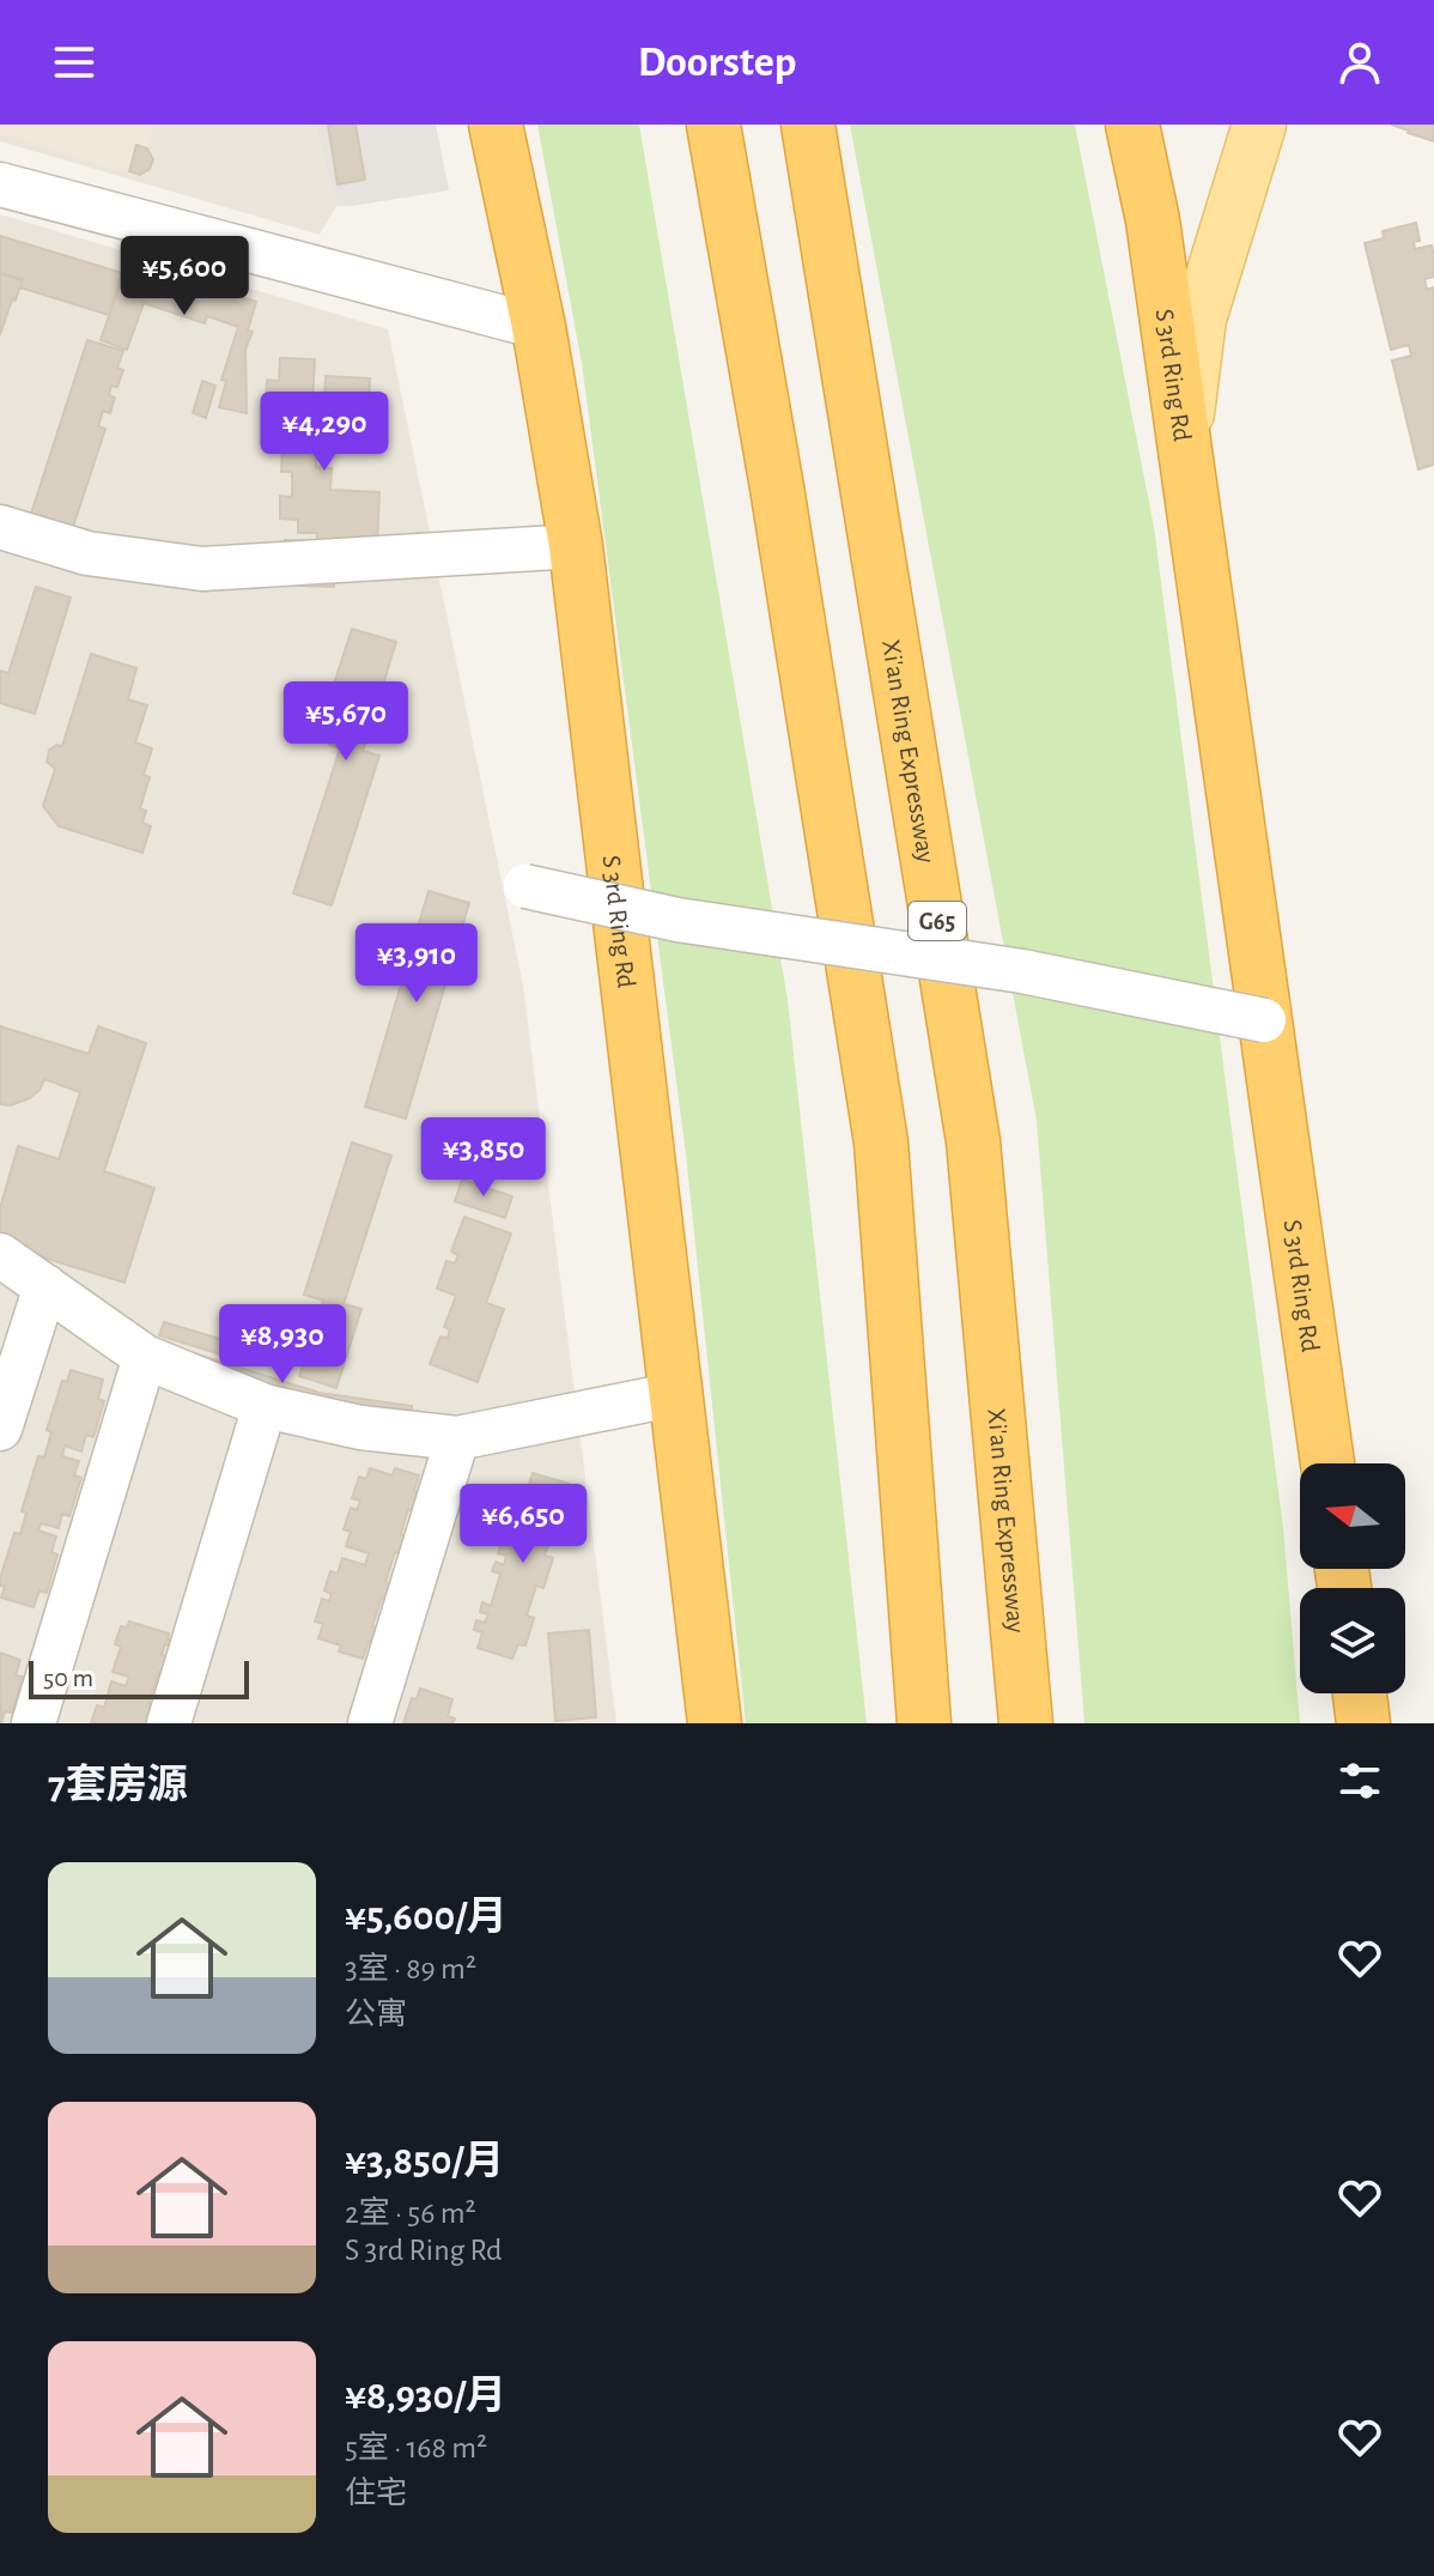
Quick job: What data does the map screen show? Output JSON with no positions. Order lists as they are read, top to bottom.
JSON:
{
  "streets": {
    "highway": ["S 3rd Ring Rd", "Xi'an Ring Expressway", "G65"]
  },
  "scale_bar": "50 m",
  "north": "left",
  "page": {
    "header": "Doorstep",
    "price": [
      "¥5,600",
      "¥4,290",
      "¥5,670",
      "¥3,910",
      "¥3,850",
      "¥8,930",
      "¥6,650"
    ],
    "scale": "50 m",
    "heading": "7套房源",
    "list": [
      {
        "name": "¥5,600/月",
        "note": "3室 · 89 m² · 公寓"
      },
      {
        "name": "¥3,850/月",
        "note": "2室 · 56 m² · S 3rd Ring Rd"
      },
      {
        "name": "¥8,930/月",
        "note": "5室 · 168 m² · 住宅"
      }
    ]
  }
}
